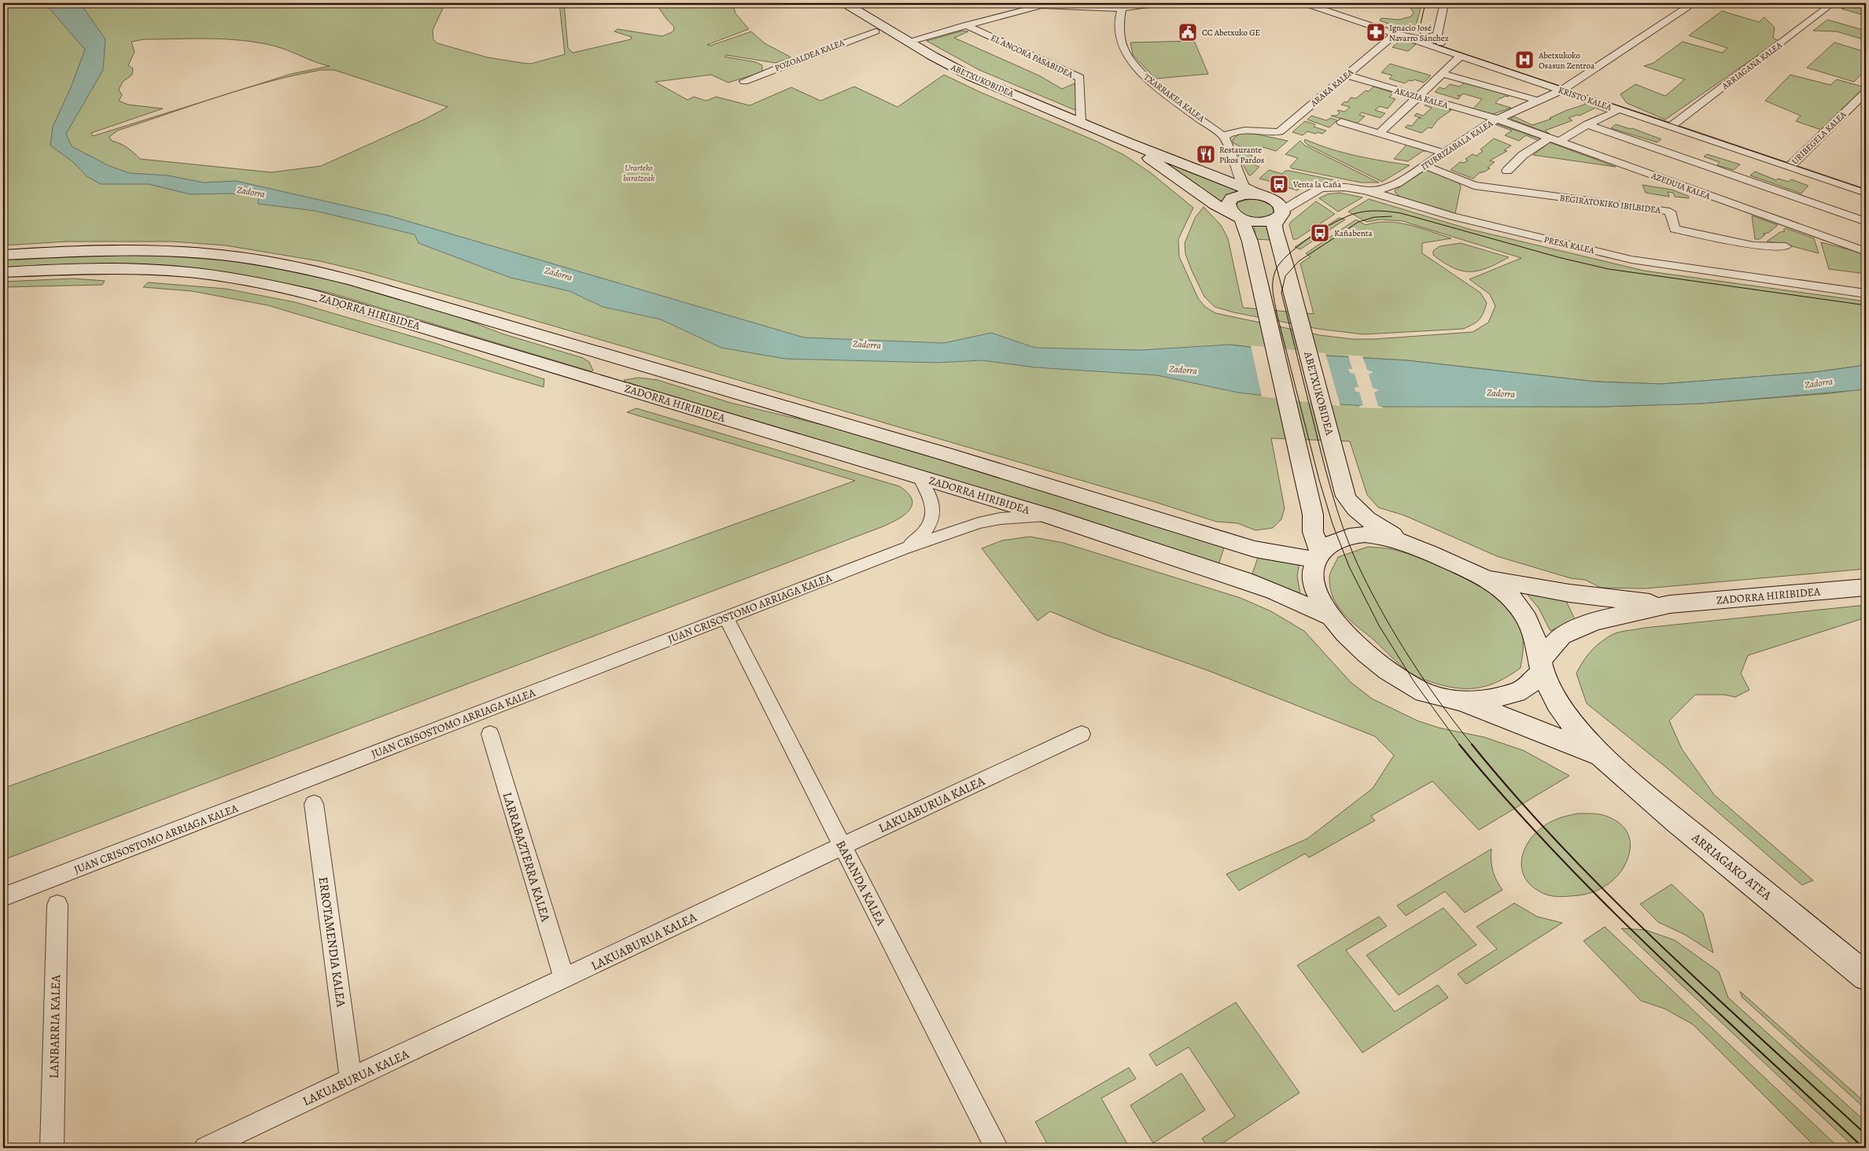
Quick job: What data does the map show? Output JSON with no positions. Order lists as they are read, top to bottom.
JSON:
{
  "streets": {
    "main road": ["ABETXUKOBIDEA", "ZADORRA HIRIBIDEA", "ARRIAGAKO ATEA"],
    "street": [
      "POZOALDEA KALEA",
      "EL ANCORA PASABIDEA",
      "ARRIAGANA KALEA",
      "ARAKA KALEA",
      "TXARRAKEA KALEA",
      "AKAZIA KALEA",
      "KRISTO KALEA",
      "URIBEGELA KALEA",
      "ITURRIZABALA KALEA",
      "AZEDUIA KALEA",
      "BEGIRATOKIKO IBILBIDEA",
      "PRESA KALEA",
      "JUAN CRISOSTOMO ARRIAGA KALEA",
      "LAKUABURUA KALEA",
      "LARRABAZTERRA KALEA",
      "BARANDA KALEA",
      "ERROTAMENDIA KALEA",
      "LANBARRIA KALEA"
    ]
  },
  "crossings": [
    ["EL ANCORA PASABIDEA", "ABETXUKOBIDEA"],
    ["ARRIAGANA KALEA", "KRISTO KALEA"],
    ["ABETXUKOBIDEA", "PRESA KALEA"],
    ["ABETXUKOBIDEA", "ZADORRA HIRIBIDEA"],
    ["ARAKA KALEA", "TXARRAKEA KALEA"],
    ["ARAKA KALEA", "AKAZIA KALEA"],
    ["ARAKA KALEA", "KRISTO KALEA"],
    ["AKAZIA KALEA", "ITURRIZABALA KALEA"],
    ["AKAZIA KALEA", "AZEDUIA KALEA"],
    ["KRISTO KALEA", "URIBEGELA KALEA"],
    ["KRISTO KALEA", "ITURRIZABALA KALEA"],
    ["ITURRIZABALA KALEA", "AZEDUIA KALEA"],
    ["ITURRIZABALA KALEA", "BEGIRATOKIKO IBILBIDEA"],
    ["ITURRIZABALA KALEA", "PRESA KALEA"],
    ["ZADORRA HIRIBIDEA", "JUAN CRISOSTOMO ARRIAGA KALEA"],
    ["ZADORRA HIRIBIDEA", "ARRIAGAKO ATEA"],
    ["JUAN CRISOSTOMO ARRIAGA KALEA", "BARANDA KALEA"],
    ["LAKUABURUA KALEA", "LARRABAZTERRA KALEA"],
    ["LAKUABURUA KALEA", "BARANDA KALEA"],
    ["LAKUABURUA KALEA", "ERROTAMENDIA KALEA"]
  ],
  "water": ["Zadorra"],
  "parks": ["Urarteko baratzeak"],
  "places": {
    "public building": ["CC Abetxuko GE"],
    "pharmacy": ["Ignacio José Navarro Sánchez"],
    "hospital": ["Abetxukoko Osasun Zentroa"],
    "restaurant": ["Restaurante Pikos Pardos"],
    "bus stop": ["Venta la Caña", "Kañabenta"]
  }
}
